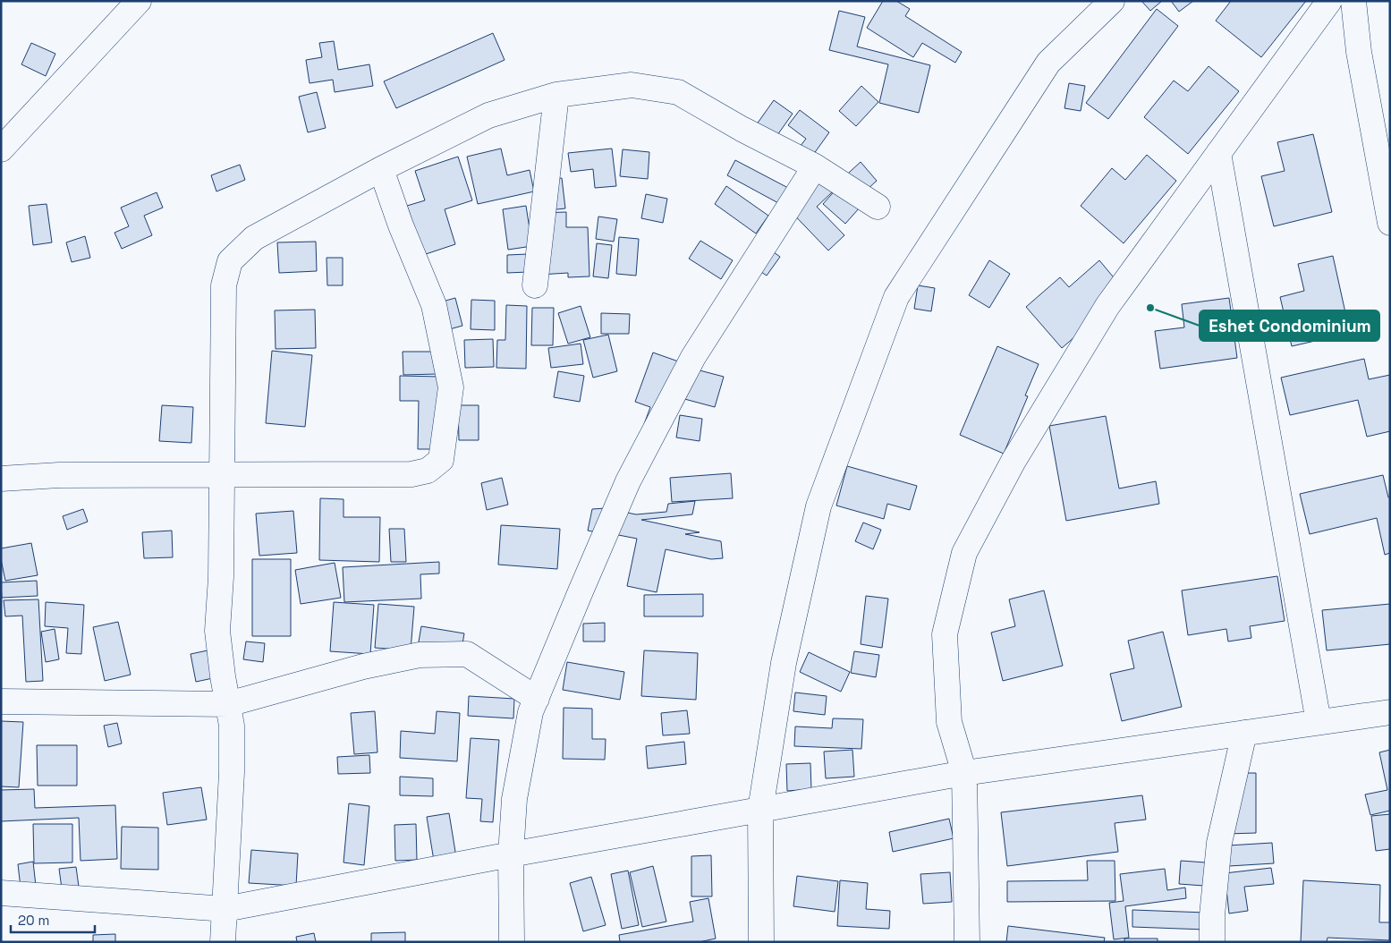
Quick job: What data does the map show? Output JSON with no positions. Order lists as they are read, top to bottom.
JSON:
{
  "places": ["Eshet Condominium"],
  "scale_bar": "20 m"
}
